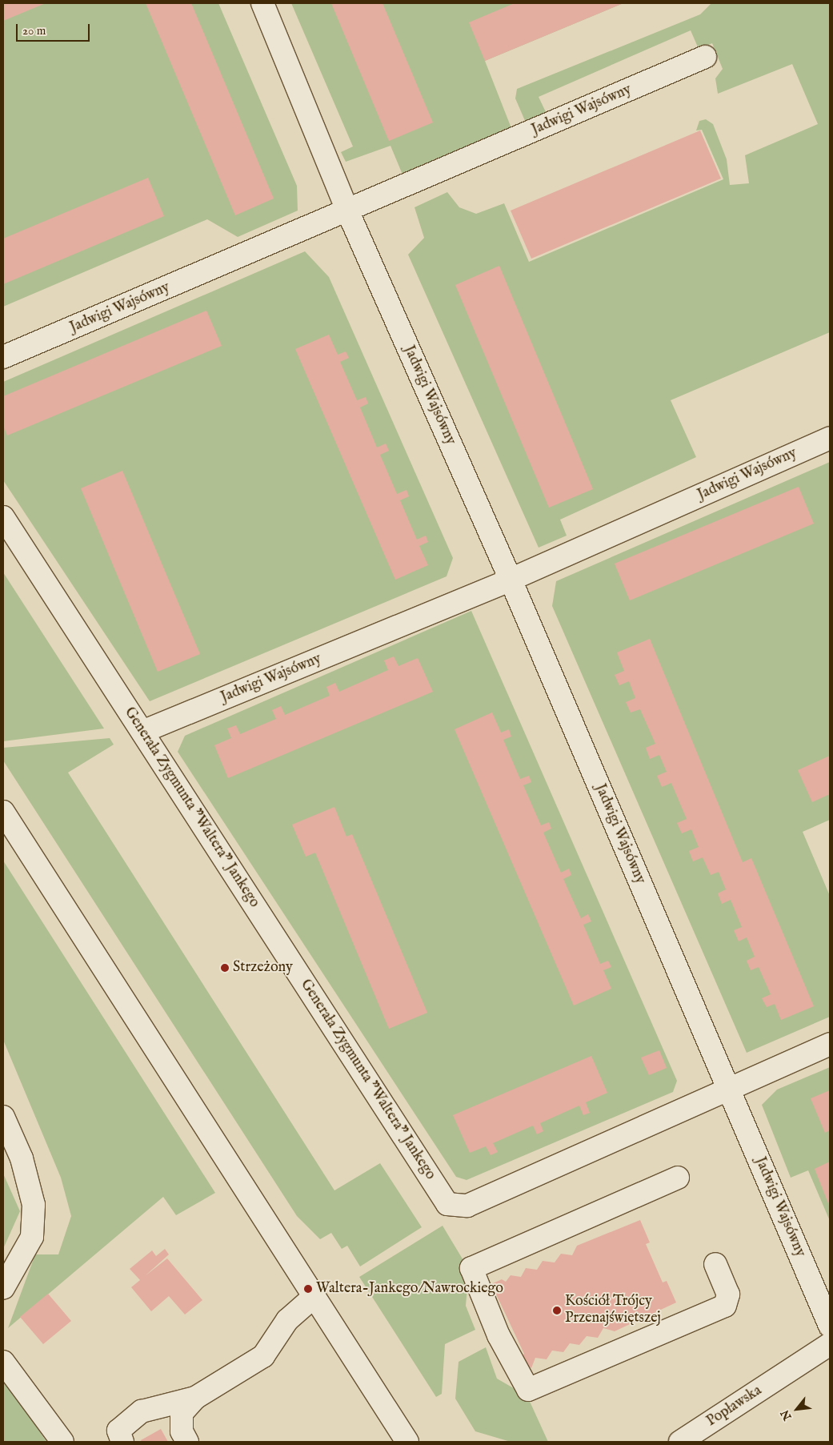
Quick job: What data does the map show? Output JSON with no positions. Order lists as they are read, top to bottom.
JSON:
{
  "streets": {
    "street": ["Jadwigi Wajsówny", "Generała Zygmunta \"Waltera\" Jankego", "Popławska"]
  },
  "crossings": [
    ["Jadwigi Wajsówny", "Generała Zygmunta \"Waltera\" Jankego"]
  ],
  "places": ["Strzeżony", "Waltera-Jankego/Nawrockiego", "Kościół Trójcy Przenajświętszej"],
  "scale_bar": "20 m",
  "north": "bottom left"
}
